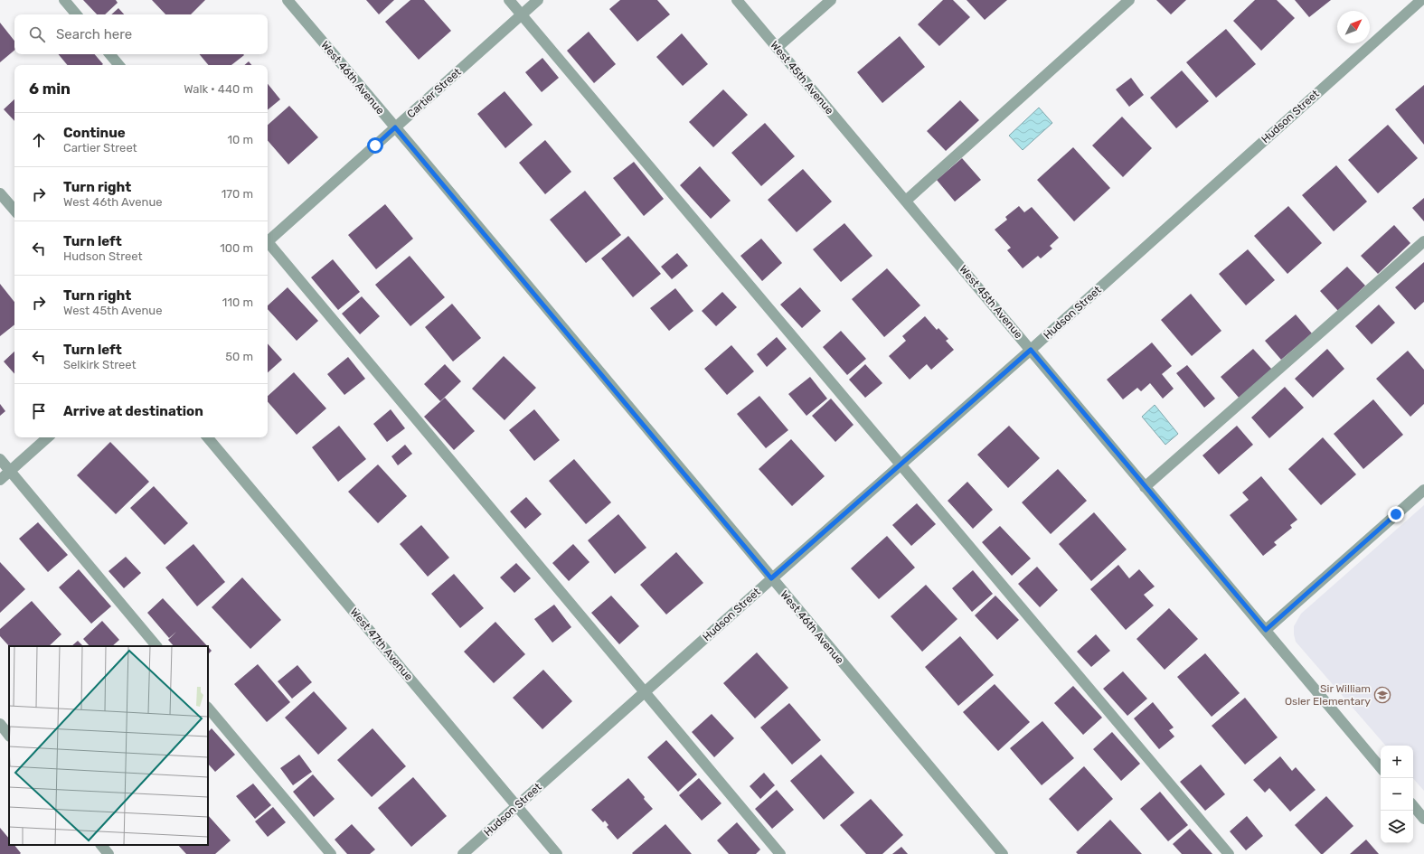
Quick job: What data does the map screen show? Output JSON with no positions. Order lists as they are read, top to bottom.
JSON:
{
  "streets": {
    "street": [
      "West 46th Avenue",
      "West 45th Avenue",
      "Cartier Street",
      "Hudson Street",
      "West 47th Avenue"
    ]
  },
  "crossings": [
    ["West 46th Avenue", "Cartier Street"],
    ["West 46th Avenue", "Hudson Street"],
    ["West 45th Avenue", "Hudson Street"],
    ["Hudson Street", "West 47th Avenue"]
  ],
  "places": {
    "school or university": ["Sir William Osler Elementary"]
  },
  "north": "top right",
  "page": {
    "search": "Search here",
    "heading": ["6 min", "Walk · 440 m"],
    "list": [
      ["Continue", "Cartier Street", "10 m"],
      ["Turn right", "West 46th Avenue", "170 m"],
      ["Turn left", "Hudson Street", "100 m"],
      ["Turn right", "West 45th Avenue", "110 m"],
      ["Turn left", "Selkirk Street", "50 m"],
      "Arrive at destination"
    ],
    "map_buttons": ["+", "−"]
  }
}
